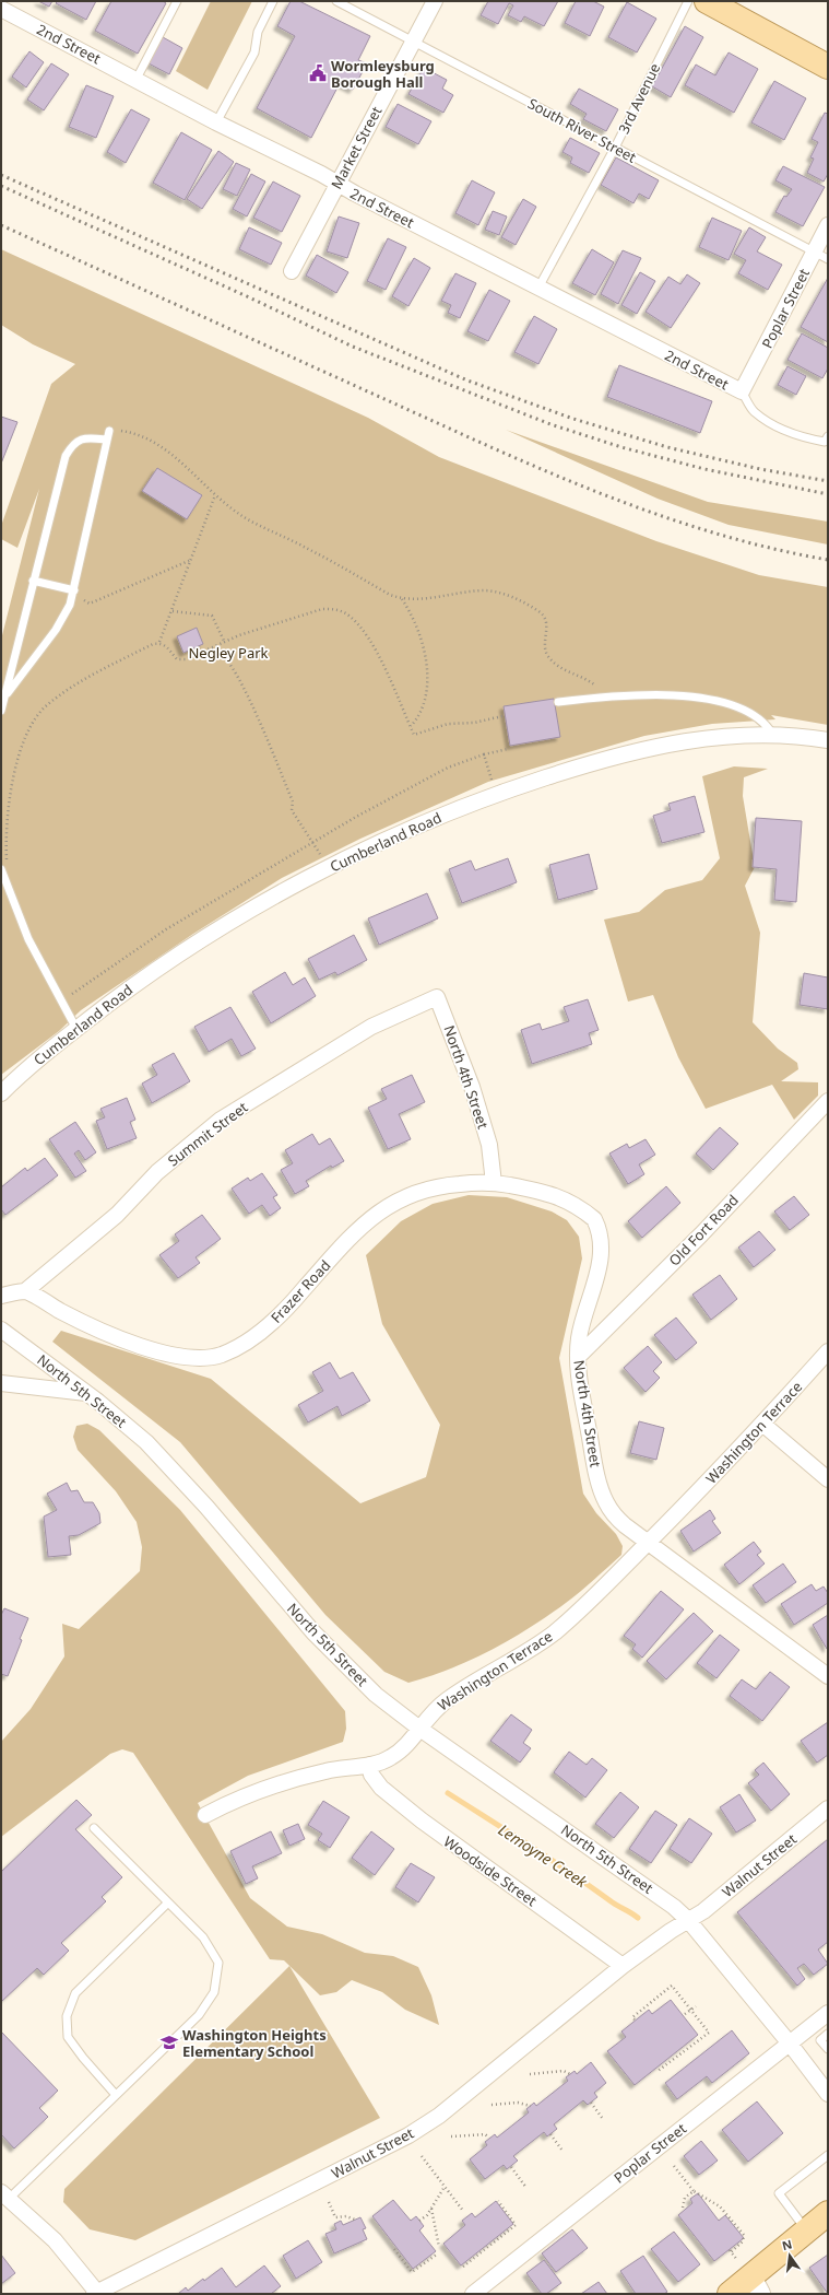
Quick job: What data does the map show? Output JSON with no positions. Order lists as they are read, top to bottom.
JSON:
{
  "streets": {
    "street": [
      "2nd Street",
      "Market Street",
      "Poplar Street",
      "Cumberland Road",
      "North 4th Street",
      "Summit Street",
      "Old Fort Road",
      "Frazer Road",
      "North 5th Street",
      "Washington Terrace",
      "Walnut Street",
      "Woodside Street"
    ],
    "lane": ["3rd Avenue", "South River Street"]
  },
  "crossings": [
    ["2nd Street", "3rd Avenue"],
    ["2nd Street", "Market Street"],
    ["2nd Street", "Poplar Street"],
    ["3rd Avenue", "South River Street"],
    ["South River Street", "Market Street"],
    ["South River Street", "Poplar Street"],
    ["Poplar Street", "North 5th Street"],
    ["North 4th Street", "Summit Street"],
    ["North 4th Street", "Old Fort Road"],
    ["North 4th Street", "Frazer Road"],
    ["North 4th Street", "Washington Terrace"],
    ["Summit Street", "Frazer Road"],
    ["North 5th Street", "Washington Terrace"],
    ["North 5th Street", "Walnut Street"],
    ["Washington Terrace", "Woodside Street"],
    ["Walnut Street", "Woodside Street"]
  ],
  "water": ["Lemoyne Creek"],
  "parks": ["Negley Park"],
  "places": {
    "public building": ["Wormleysburg Borough Hall"],
    "school or university": ["Washington Heights Elementary School"]
  },
  "north": "top"
}
